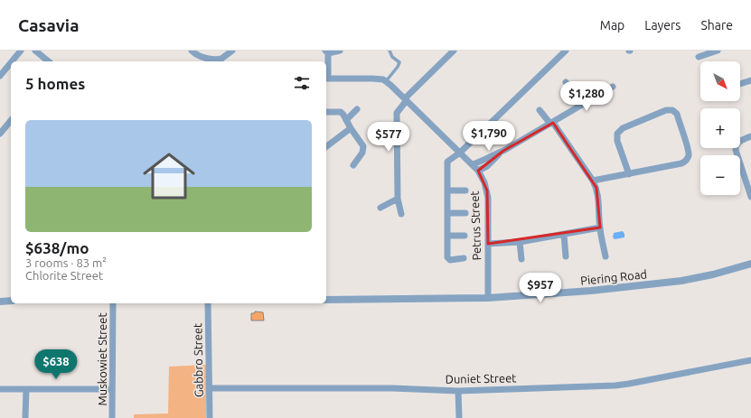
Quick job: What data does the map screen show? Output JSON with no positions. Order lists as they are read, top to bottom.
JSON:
{
  "streets": {
    "street": [
      "Petrus Street",
      "Piering Road",
      "Muskowiet Street",
      "Gabbro Street",
      "Duniet Street"
    ]
  },
  "crossings": [
    ["Petrus Street", "Piering Road"],
    ["Gabbro Street", "Duniet Street"]
  ],
  "north": "bottom right",
  "page": {
    "header": "Casavia",
    "nav": ["Map", "Layers", "Share"],
    "map_buttons": ["+", "−"],
    "heading": "5 homes",
    "price": [
      "$1,280",
      "$1,790",
      "$577",
      "$957",
      "$638"
    ],
    "list": [
      {
        "name": "$638/mo",
        "note": "3 rooms · 83 m² · Chlorite Street"
      }
    ]
  }
}
